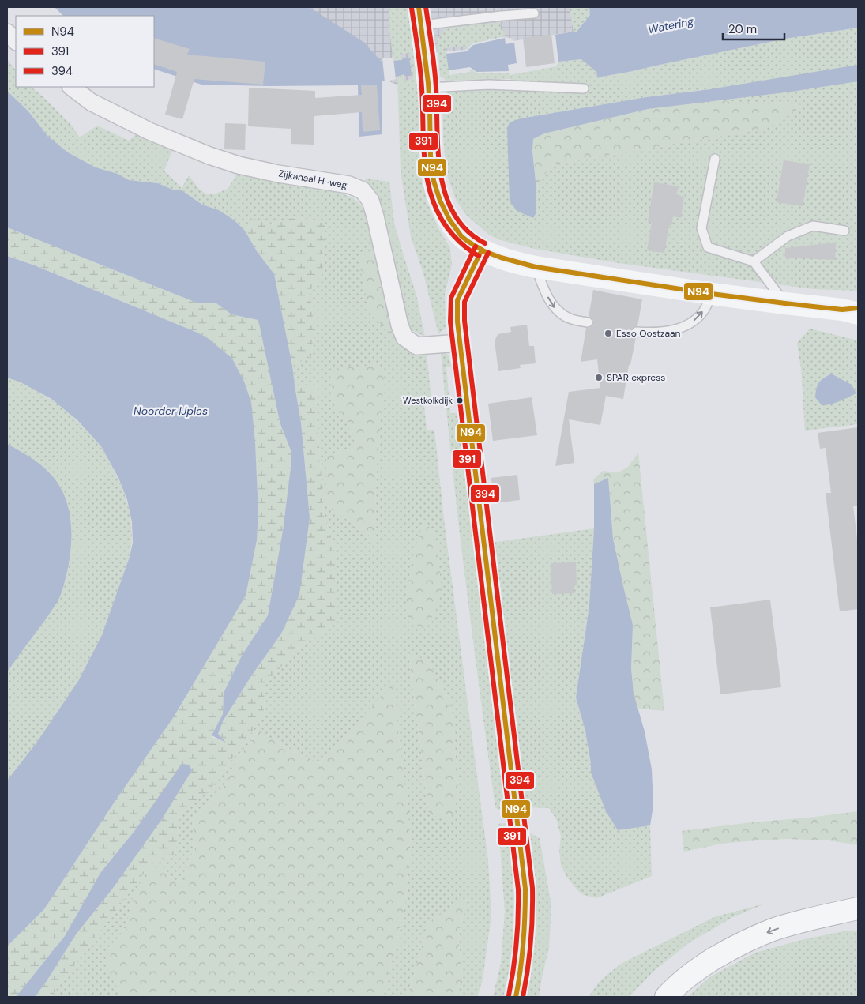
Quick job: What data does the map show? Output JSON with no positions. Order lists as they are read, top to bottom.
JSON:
{
  "streets": {
    "street": ["Zijkanaal H-weg"]
  },
  "water": ["Watering", "Noorder IJplas"],
  "places": ["Esso Oostzaan", "SPAR express", "Westkolkdijk"],
  "lines": ["transit line N94", "transit line 394", "transit line 391"],
  "legend": ["N94", "391", "394"],
  "scale_bar": "20 m"
}
